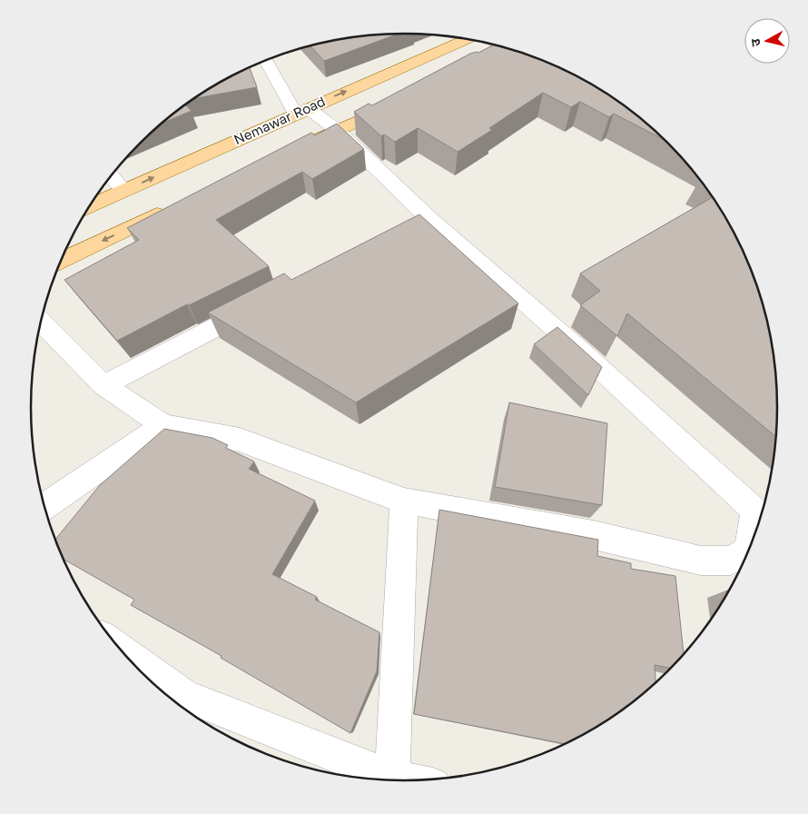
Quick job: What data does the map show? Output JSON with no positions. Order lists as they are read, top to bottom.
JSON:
{
  "streets": {
    "main road": ["Nemawar Road"]
  },
  "north": "left"
}
